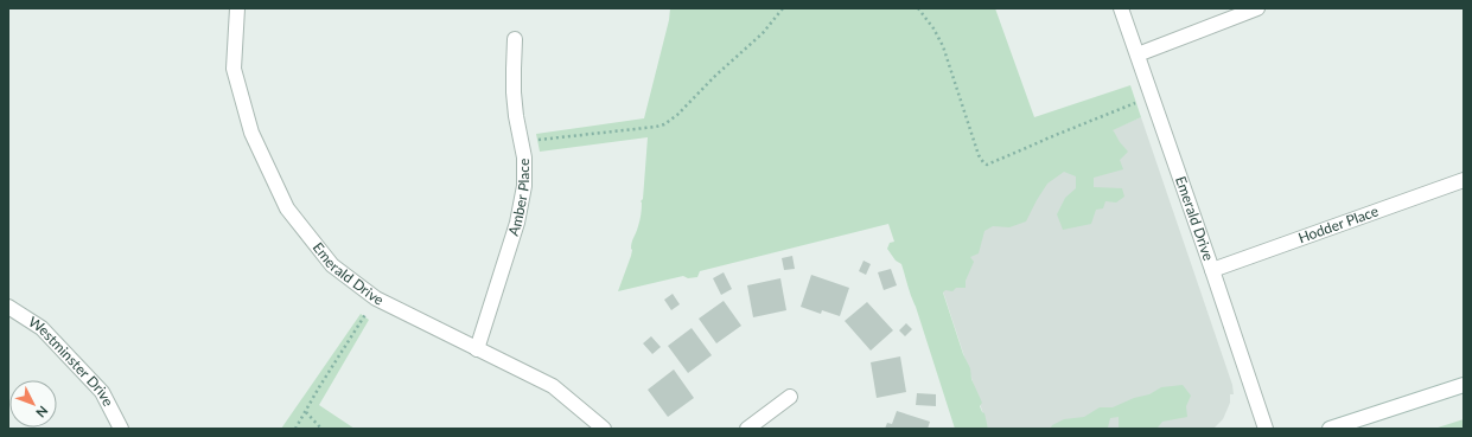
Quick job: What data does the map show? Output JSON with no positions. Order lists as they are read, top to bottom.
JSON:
{
  "streets": {
    "street": [
      "Amber Place",
      "Emerald Drive",
      "Hodder Place",
      "Westminster Drive"
    ]
  },
  "crossings": [
    ["Amber Place", "Emerald Drive"],
    ["Emerald Drive", "Hodder Place"]
  ],
  "north": "bottom right"
}
